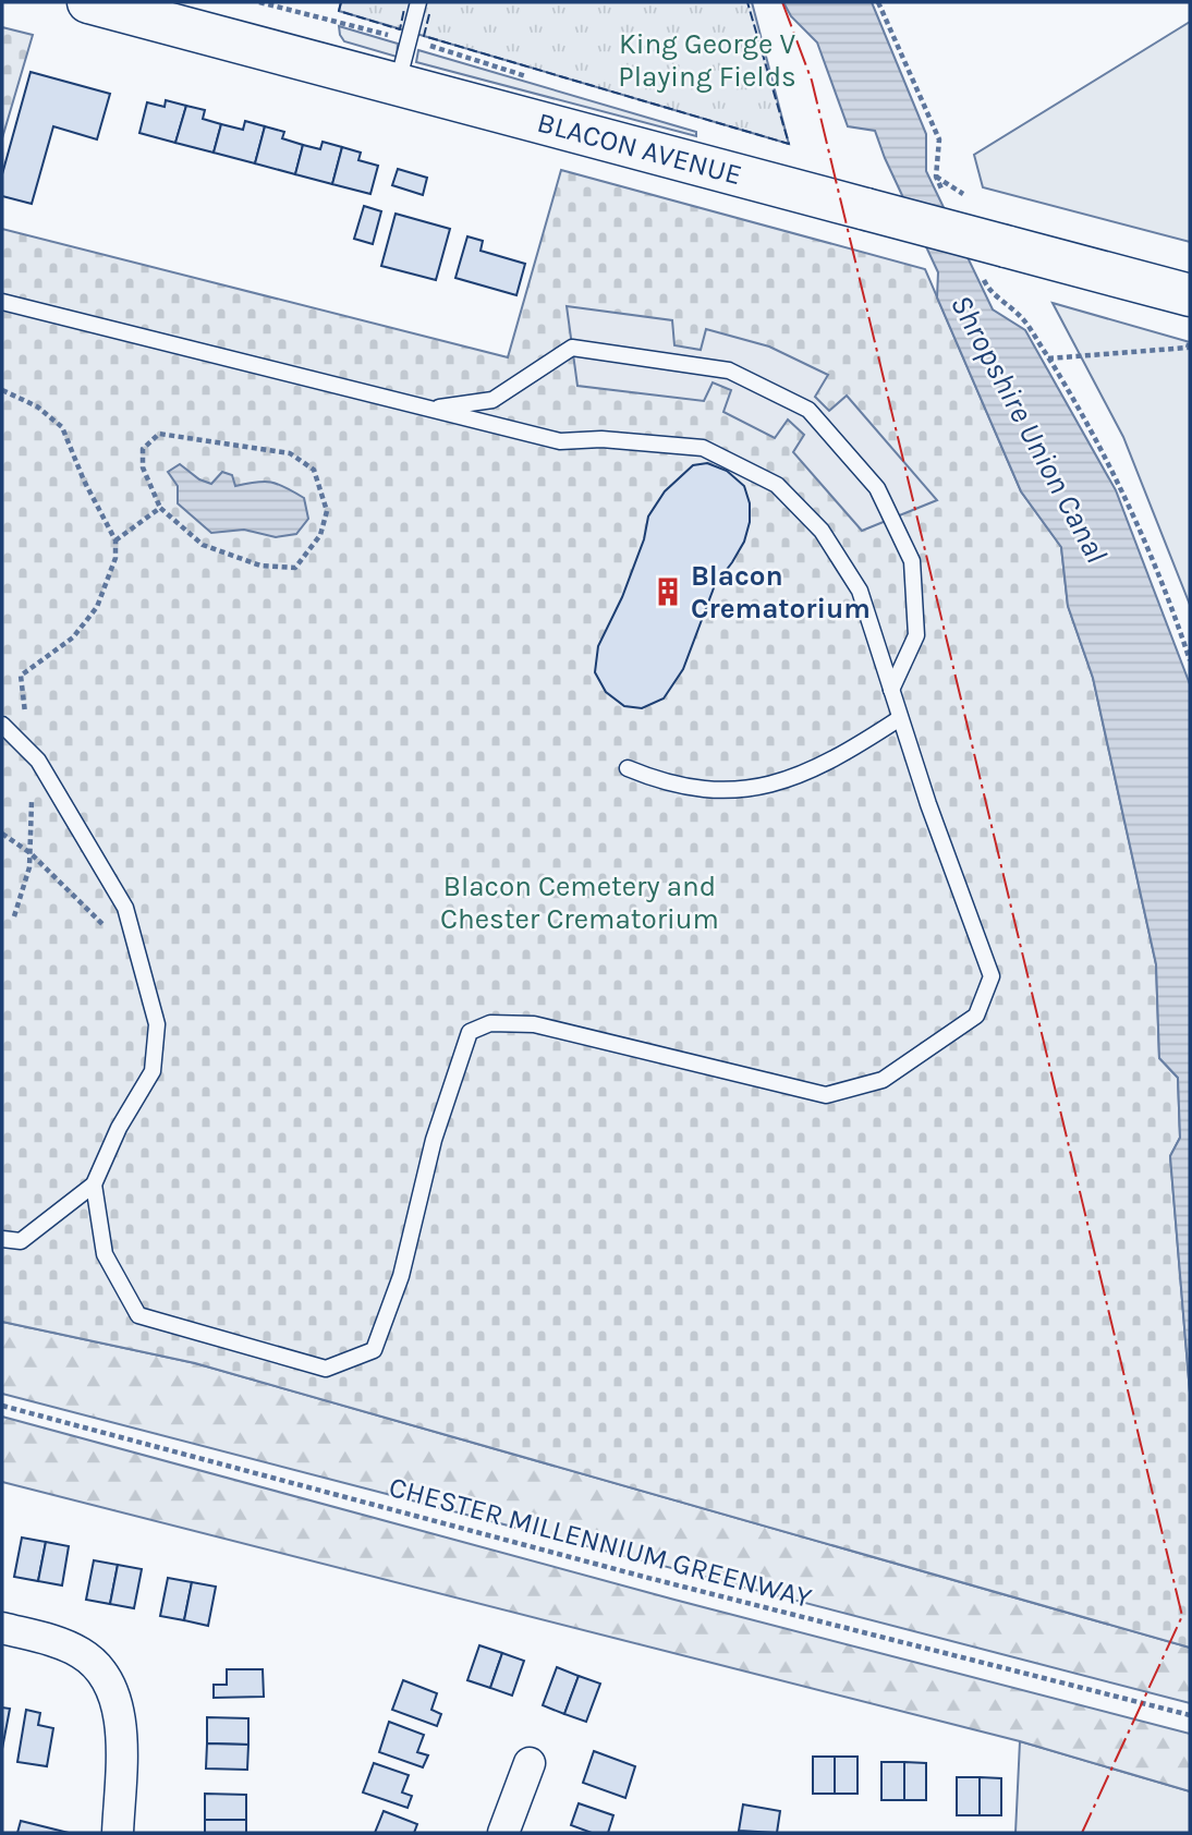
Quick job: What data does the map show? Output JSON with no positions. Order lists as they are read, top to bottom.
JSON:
{
  "streets": {
    "street": ["BLACON AVENUE"],
    "path": ["CHESTER MILLENNIUM GREENWAY"]
  },
  "water": ["Shropshire Union Canal"],
  "parks": ["King George V Playing Fields", "Blacon Cemetery and Chester Crematorium"],
  "places": {
    "building": ["Blacon Crematorium"]
  }
}
